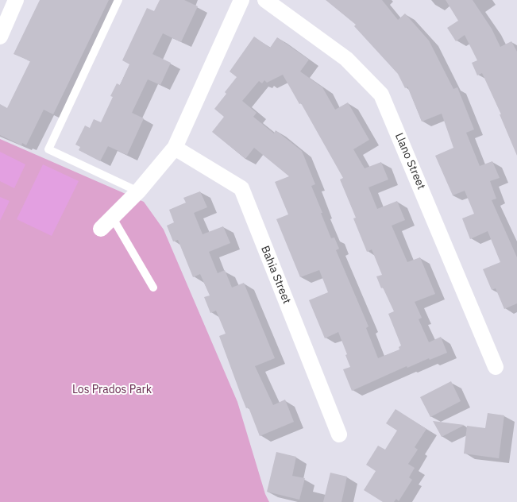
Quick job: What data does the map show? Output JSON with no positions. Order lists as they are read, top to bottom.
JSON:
{
  "streets": {
    "street": ["Llano Street", "Bahia Street"]
  },
  "parks": ["Los Prados Park"]
}
